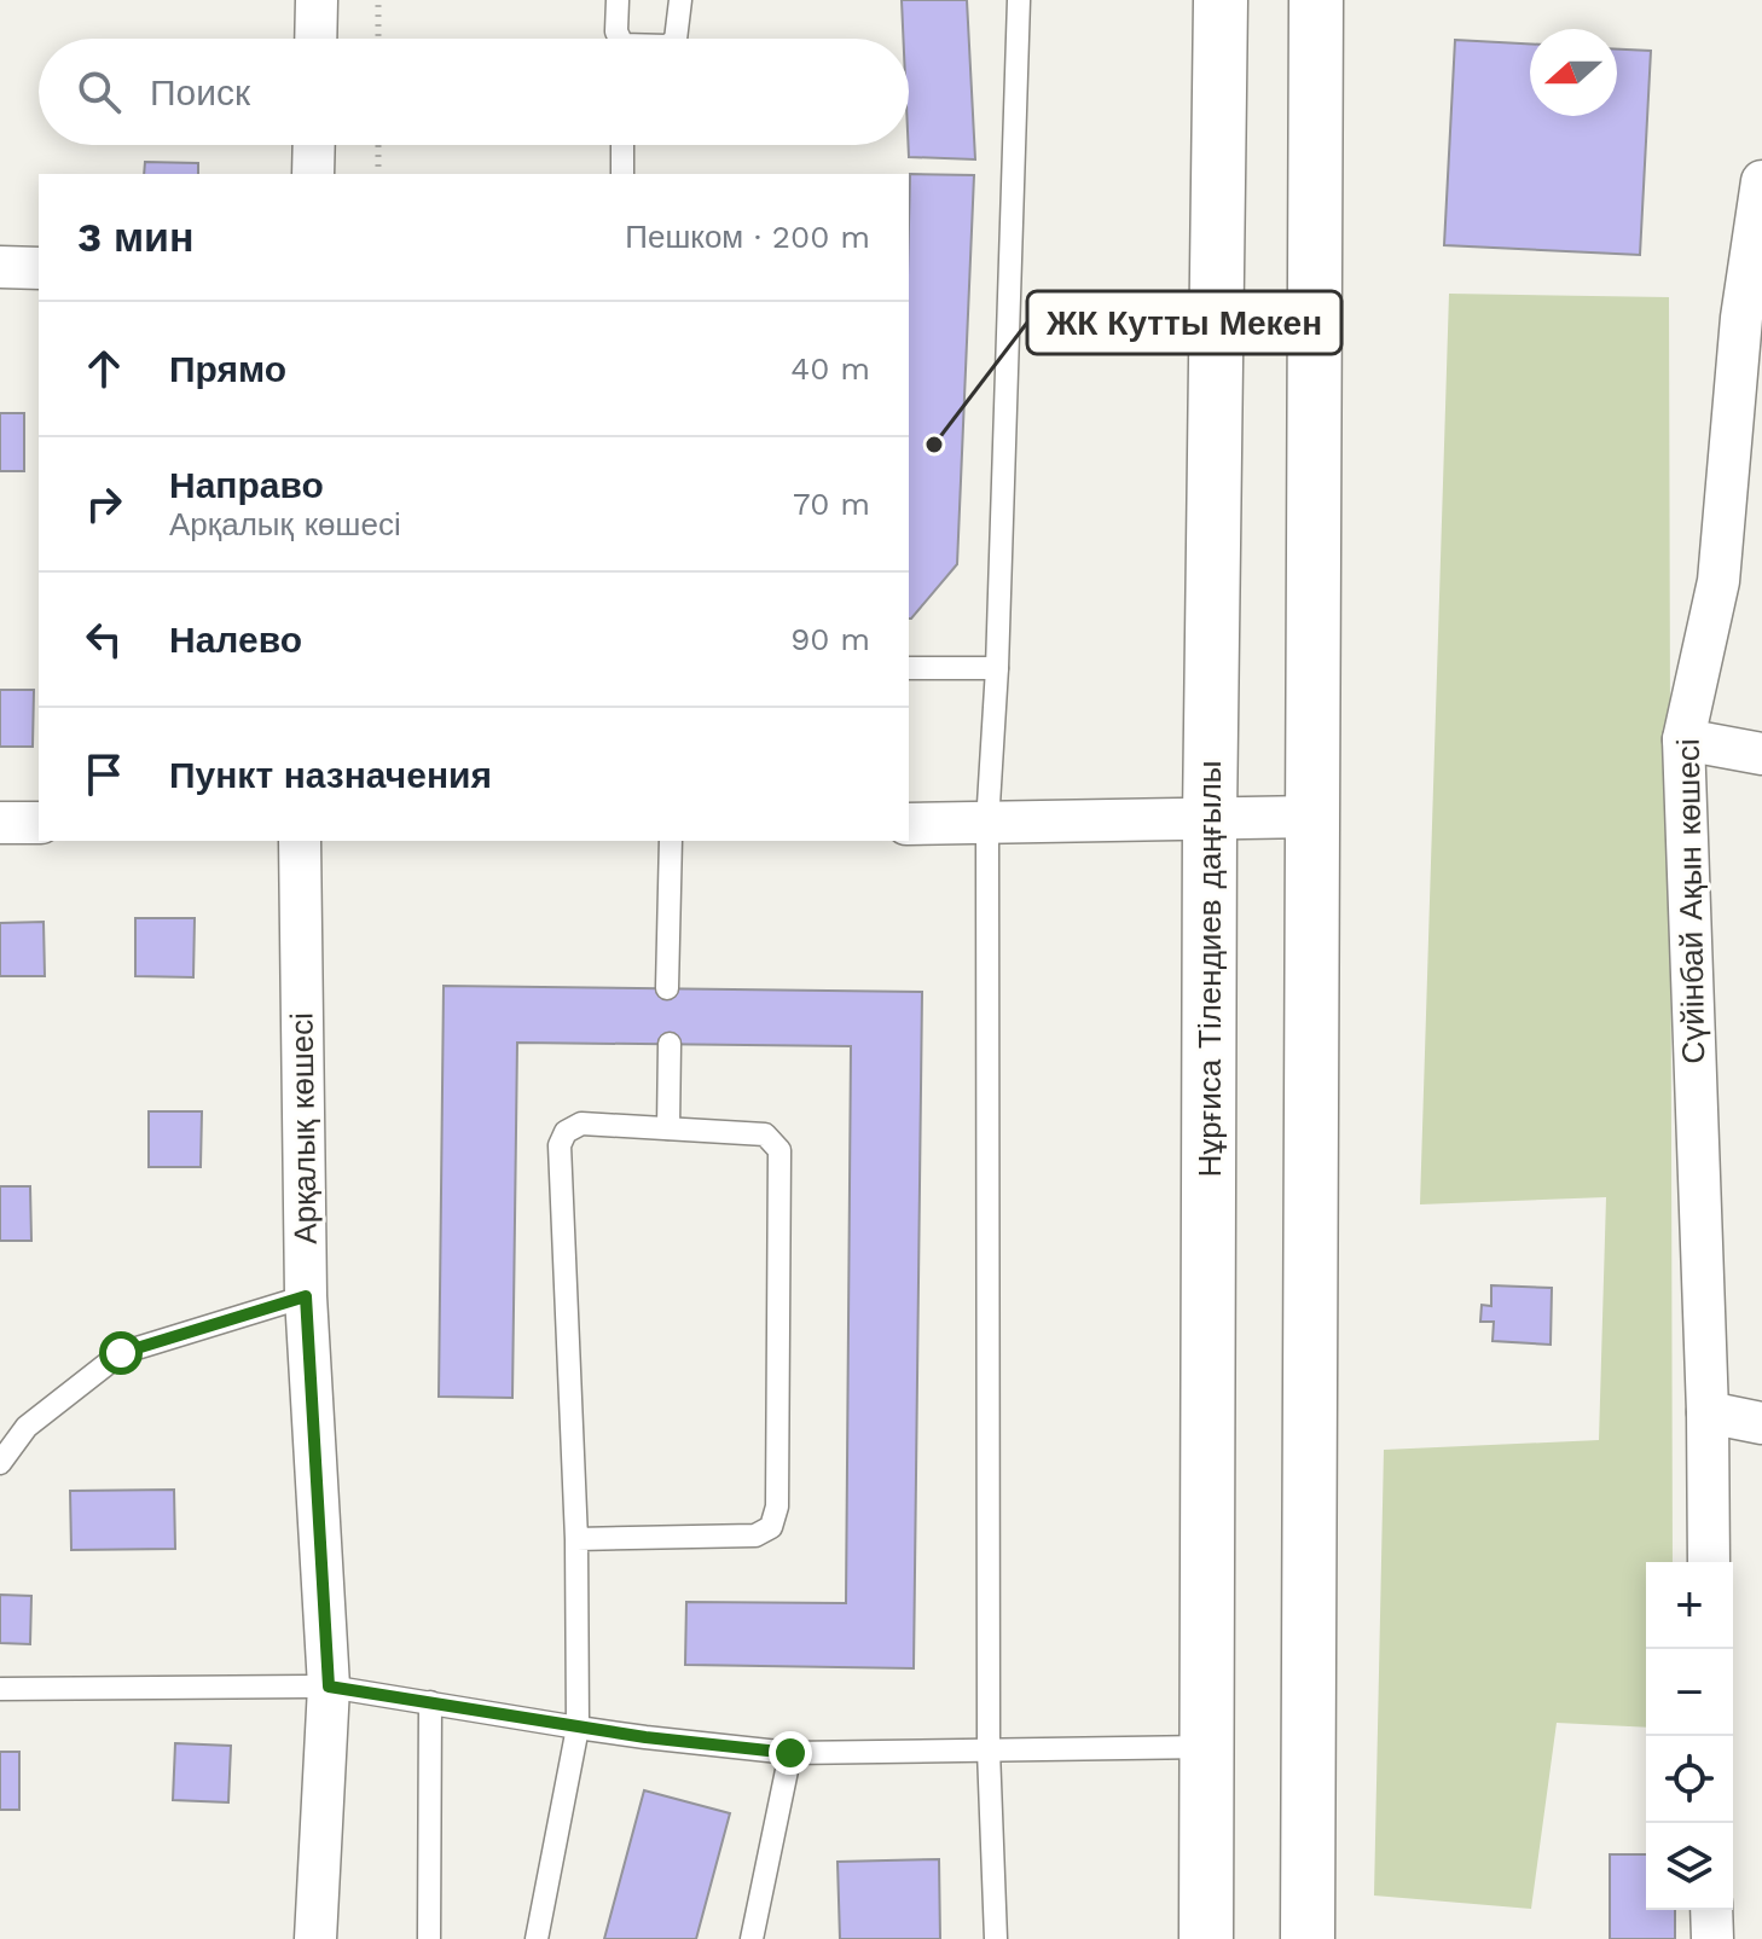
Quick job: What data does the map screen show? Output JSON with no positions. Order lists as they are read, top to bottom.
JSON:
{
  "streets": {
    "main road": ["Нұрғиса Тілендиев даңғылы"],
    "street": ["Сүйінбай Ақын көшесі", "Арқалық көшесі"]
  },
  "places": ["ЖК Кутты Мекен"],
  "north": "left",
  "page": {
    "search": "Поиск",
    "heading": ["3 мин", "Пешком · 200 m"],
    "list": [
      ["Прямо", "40 m"],
      ["Направо", "Арқалық көшесі", "70 m"],
      ["Налево", "90 m"],
      "Пункт назначения"
    ],
    "map_buttons": ["+", "−"]
  }
}
